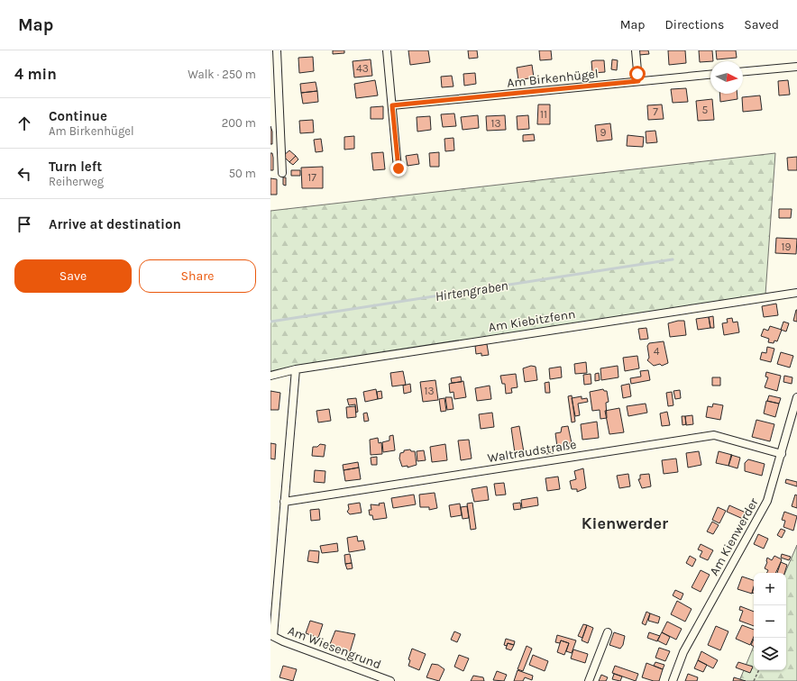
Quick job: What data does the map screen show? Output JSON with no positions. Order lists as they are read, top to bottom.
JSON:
{
  "streets": {
    "street": [
      "Am Birkenhügel",
      "Am Kiebitzfenn",
      "Waltraudstraße",
      "Am Kienwerder",
      "Am Wiesengrund"
    ]
  },
  "crossings": [
    ["Waltraudstraße", "Am Kienwerder"]
  ],
  "districts": ["Kienwerder"],
  "water": ["Hirtengraben"],
  "house_numbers": [
    "43",
    "5",
    "7",
    "11",
    "13",
    "9",
    "17",
    "19",
    "4",
    "13"
  ],
  "north": "right",
  "page": {
    "header": "Map",
    "nav": ["Map", "Directions", "Saved"],
    "heading": ["4 min", "Walk · 250 m"],
    "list": [
      ["Continue", "Am Birkenhügel", "200 m"],
      ["Turn left", "Reiherweg", "50 m"],
      "Arrive at destination"
    ],
    "buttons": ["Save", "Share"],
    "map_buttons": ["+", "−"]
  }
}
